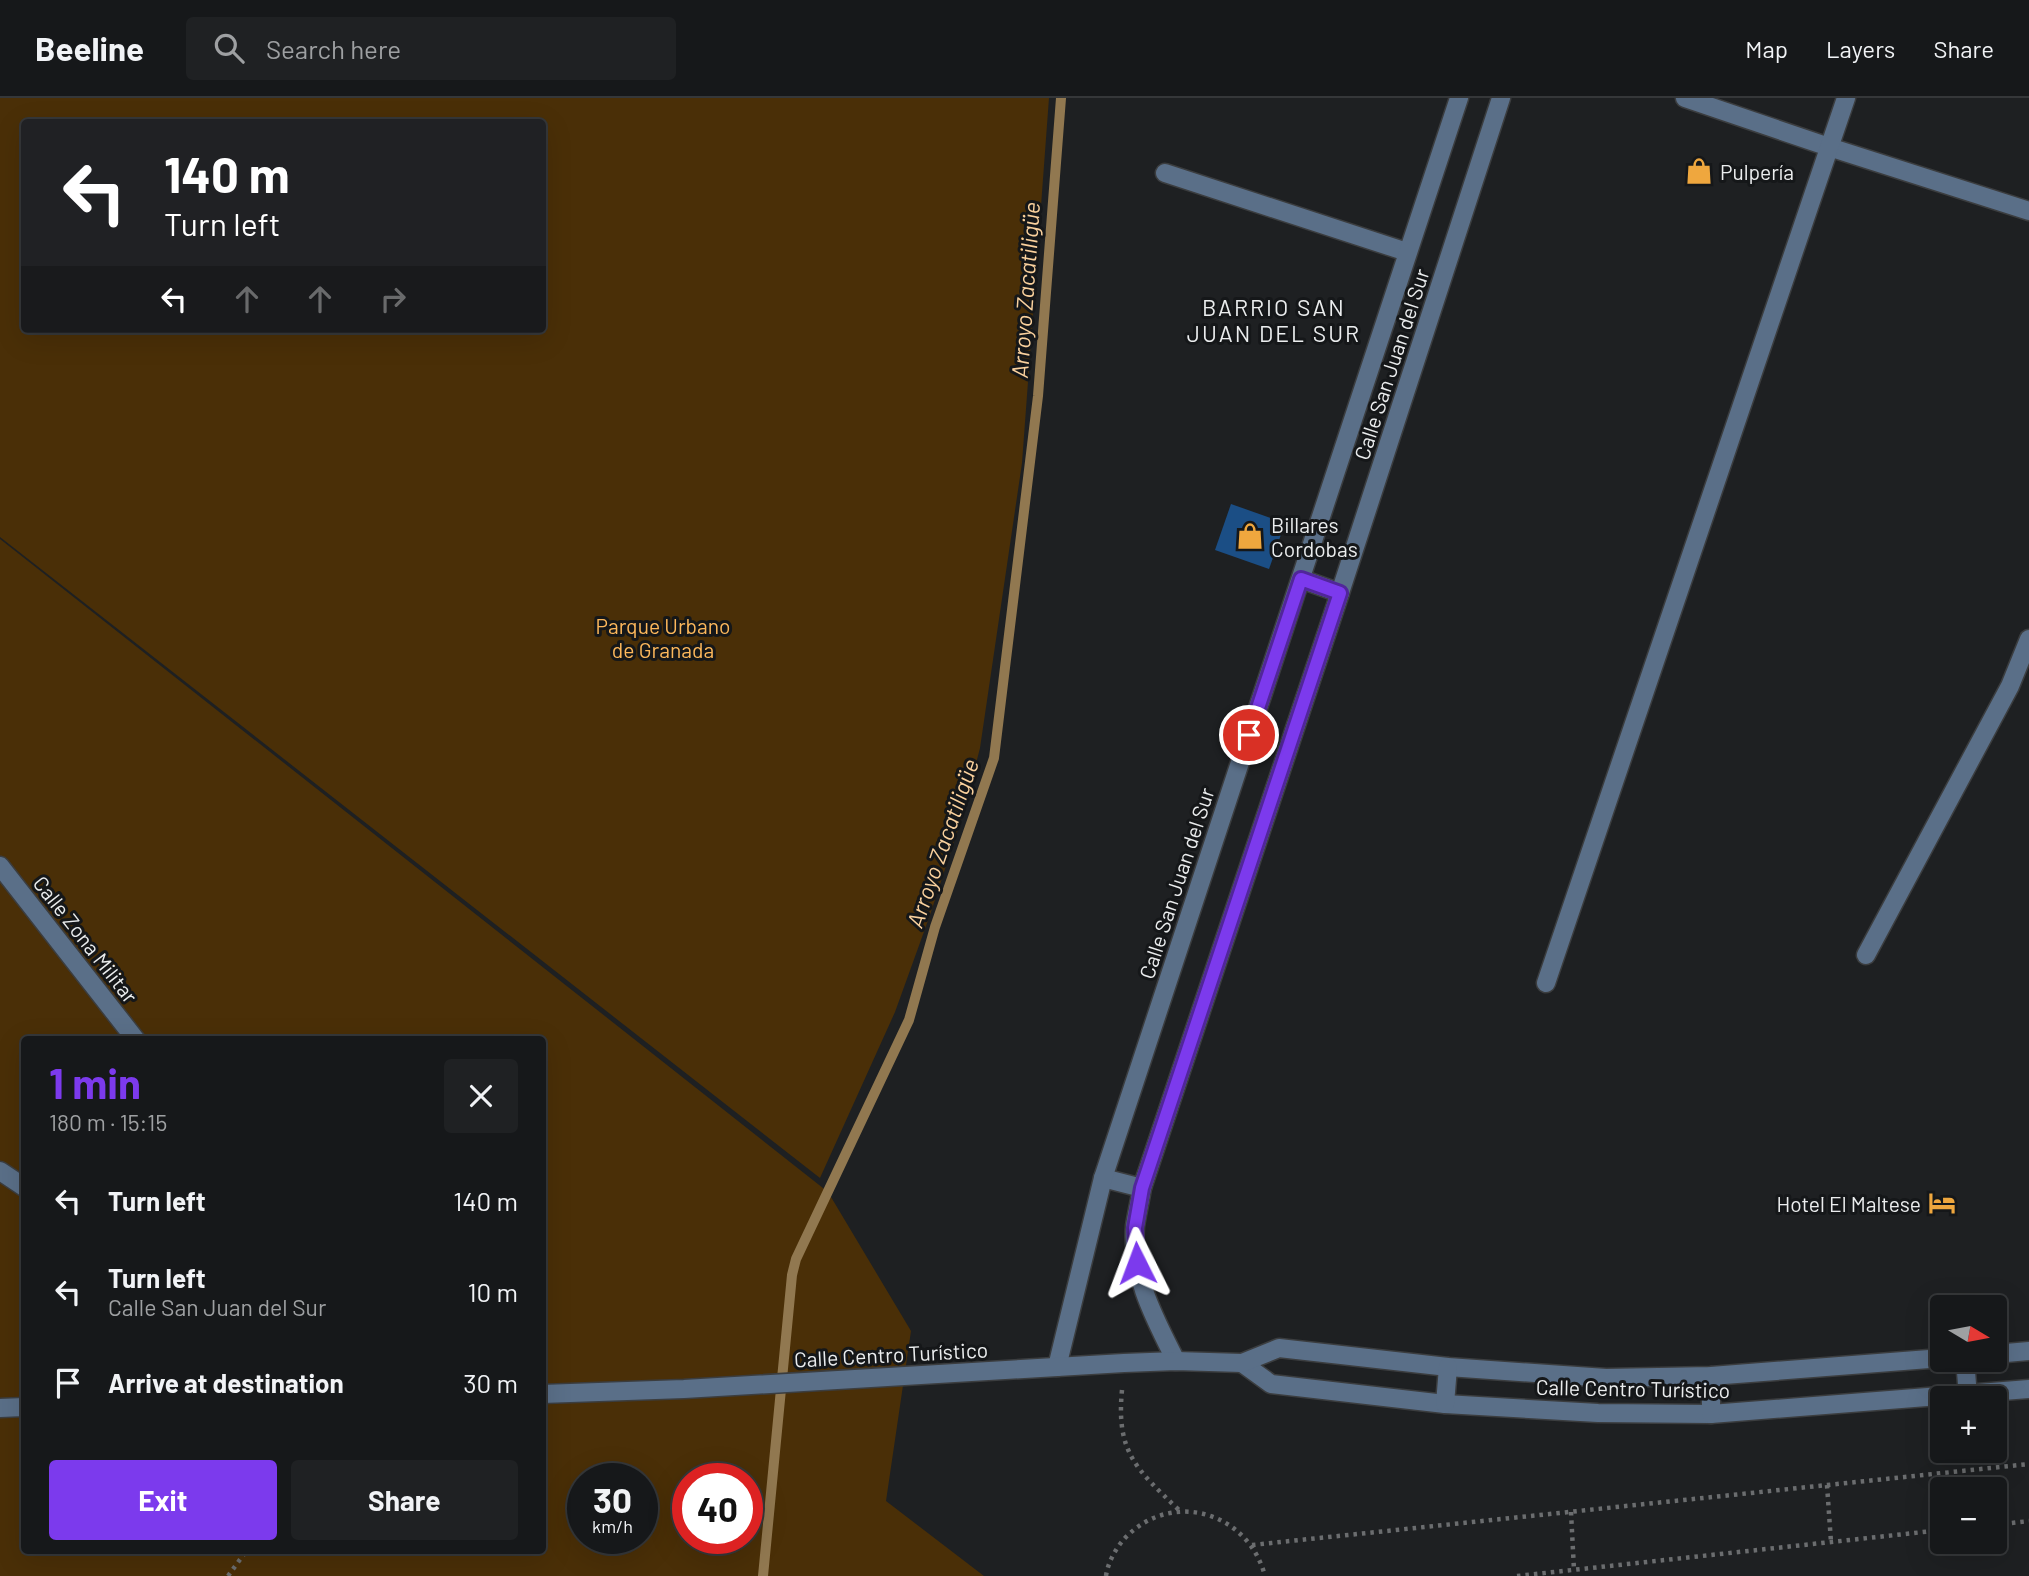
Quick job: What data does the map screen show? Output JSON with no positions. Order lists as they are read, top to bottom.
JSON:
{
  "streets": {
    "street": ["Calle San Juan del Sur", "Calle Zona Militar", "Calle Centro Turístico"]
  },
  "crossings": [
    ["Calle San Juan del Sur", "Calle Centro Turístico"]
  ],
  "districts": ["BARRIO SAN JUAN DEL SUR"],
  "water": ["Arroyo Zacatiligüe"],
  "parks": ["Parque Urbano de Granada"],
  "places": {
    "shop": ["Pulpería", "Billares Cordobas"],
    "hotel": ["Hotel El Maltese"]
  },
  "north": "right",
  "page": {
    "header": "Beeline",
    "search": "Search here",
    "nav": ["Map", "Layers", "Share"],
    "turn": ["140 m", "Turn left"],
    "heading": ["1 min", "180 m · 15:15"],
    "list": [
      {
        "name": "Turn left",
        "value": "140 m"
      },
      {
        "name": "Turn left",
        "note": "Calle San Juan del Sur",
        "value": "10 m"
      },
      {
        "name": "Arrive at destination",
        "value": "30 m"
      }
    ],
    "map_buttons": ["+", "−"],
    "buttons": ["Exit", "Share"],
    "speed": "30 km/h",
    "limit": "40"
  }
}
